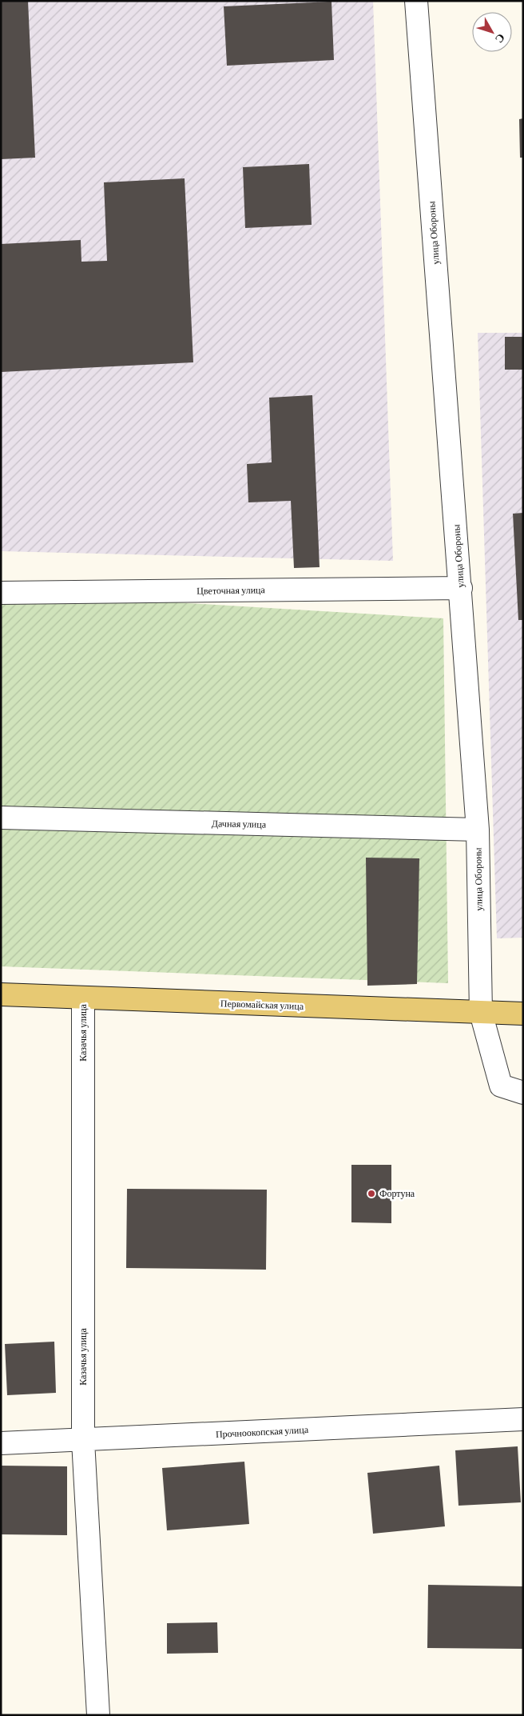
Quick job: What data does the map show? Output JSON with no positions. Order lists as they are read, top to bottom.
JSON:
{
  "streets": {
    "main road": ["Первомайская улица"],
    "street": [
      "улица Обороны",
      "Цветочная улица",
      "Дачная улица",
      "Казачья улица",
      "Прочноокопская улица"
    ]
  },
  "crossings": [
    ["улица Обороны", "Цветочная улица"],
    ["улица Обороны", "Дачная улица"],
    ["улица Обороны", "Первомайская улица"],
    ["Первомайская улица", "Казачья улица"],
    ["Казачья улица", "Прочноокопская улица"]
  ],
  "places": ["Фортуна"],
  "north": "bottom right"
}
